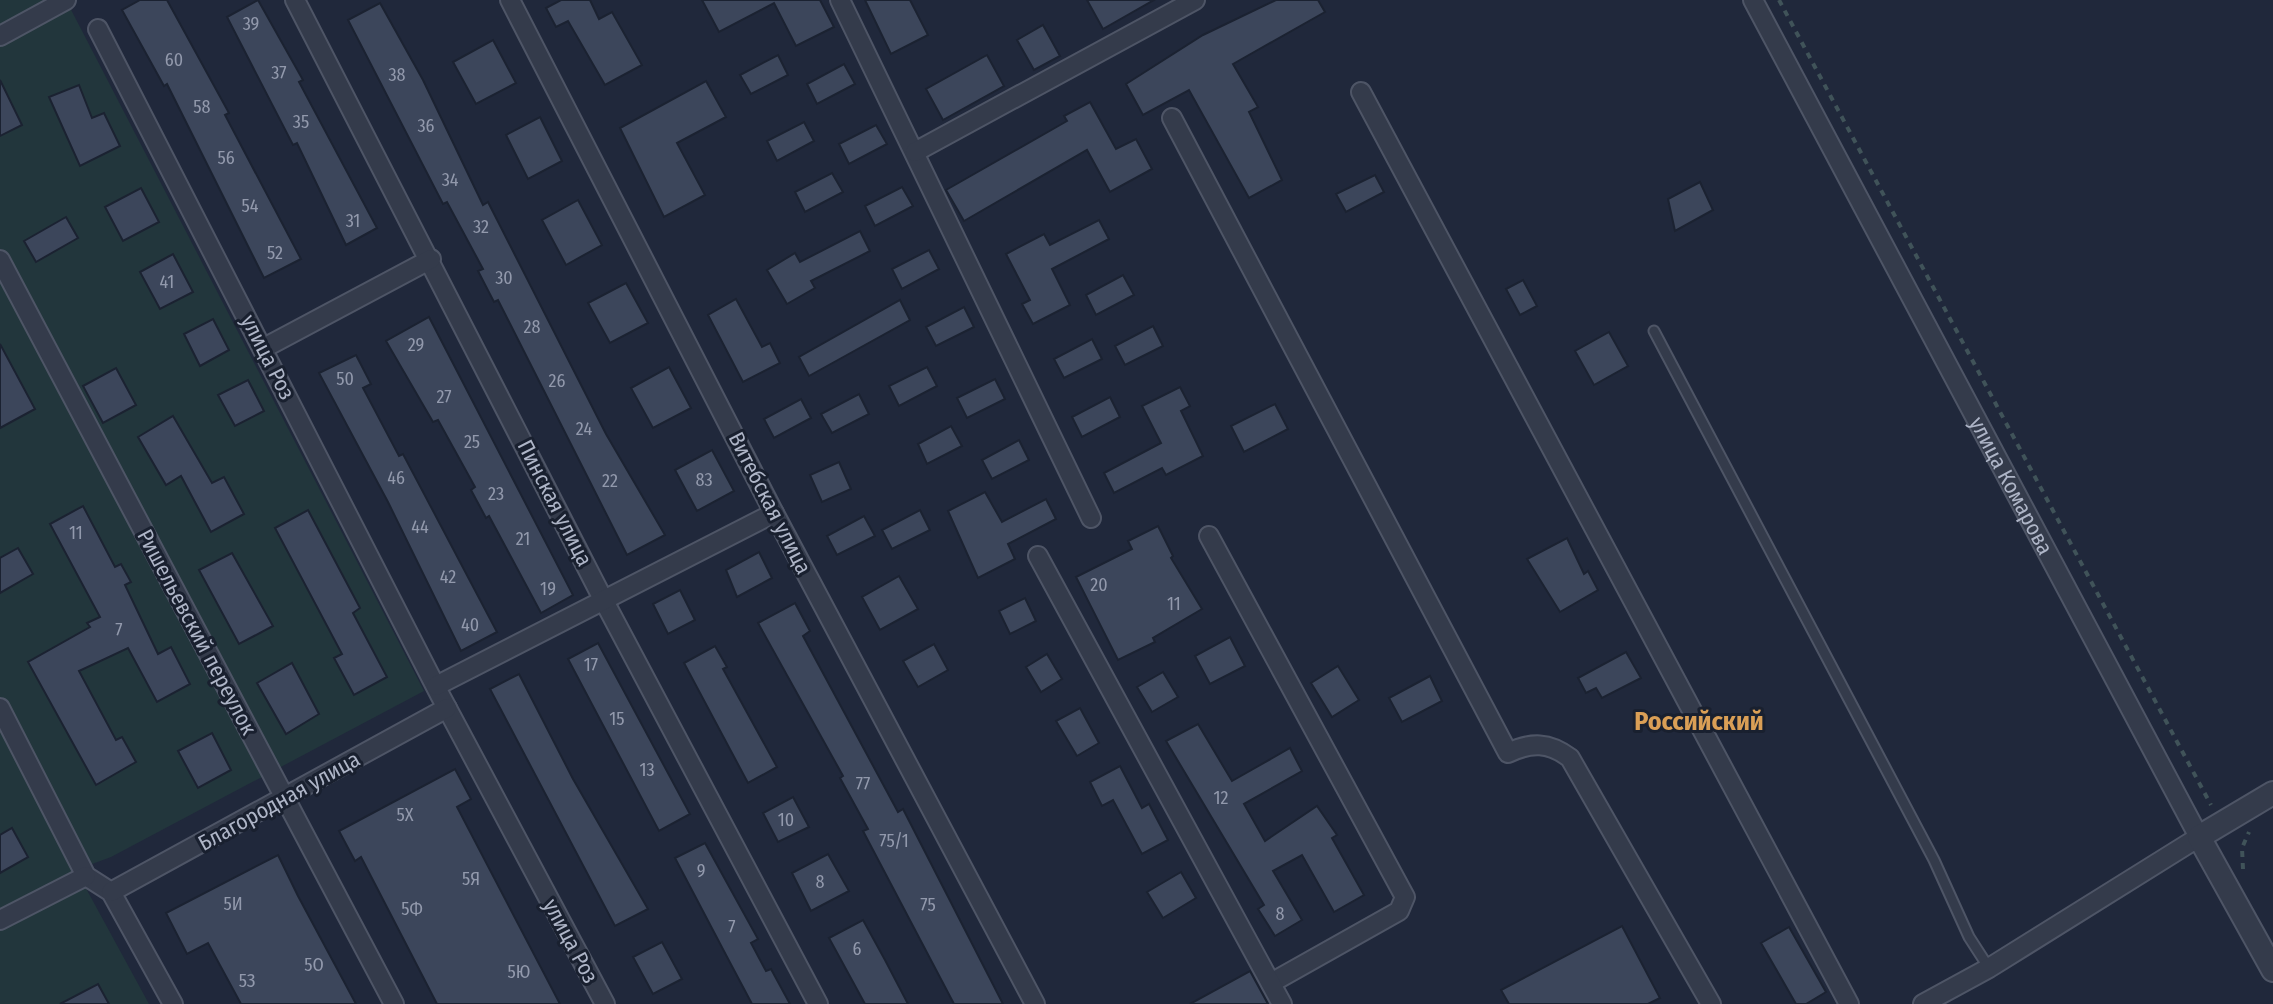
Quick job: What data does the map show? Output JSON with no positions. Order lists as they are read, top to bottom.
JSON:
{
  "streets": {
    "street": [
      "улица Роз",
      "улица Комарова",
      "Пинская улица",
      "Витебская улица",
      "Ришельевский переулок",
      "Благородная улица"
    ]
  },
  "crossings": [
    ["улица Роз", "Благородная улица"],
    ["Ришельевский переулок", "Благородная улица"]
  ],
  "districts": ["Российский"],
  "house_numbers": [
    "39",
    "60",
    "37",
    "38",
    "58",
    "35",
    "36",
    "56",
    "34",
    "54",
    "31",
    "32",
    "52",
    "30",
    "41",
    "28",
    "29",
    "50",
    "26",
    "27",
    "24",
    "25",
    "46",
    "83",
    "22",
    "23",
    "44",
    "11",
    "21",
    "42",
    "20",
    "19",
    "11",
    "40",
    "7",
    "17",
    "15",
    "13",
    "77",
    "12",
    "5Х",
    "10",
    "75/1",
    "9",
    "5Я",
    "8",
    "5И",
    "75",
    "5Ф",
    "8",
    "7",
    "6",
    "5О",
    "5Ю",
    "5З"
  ]
}
